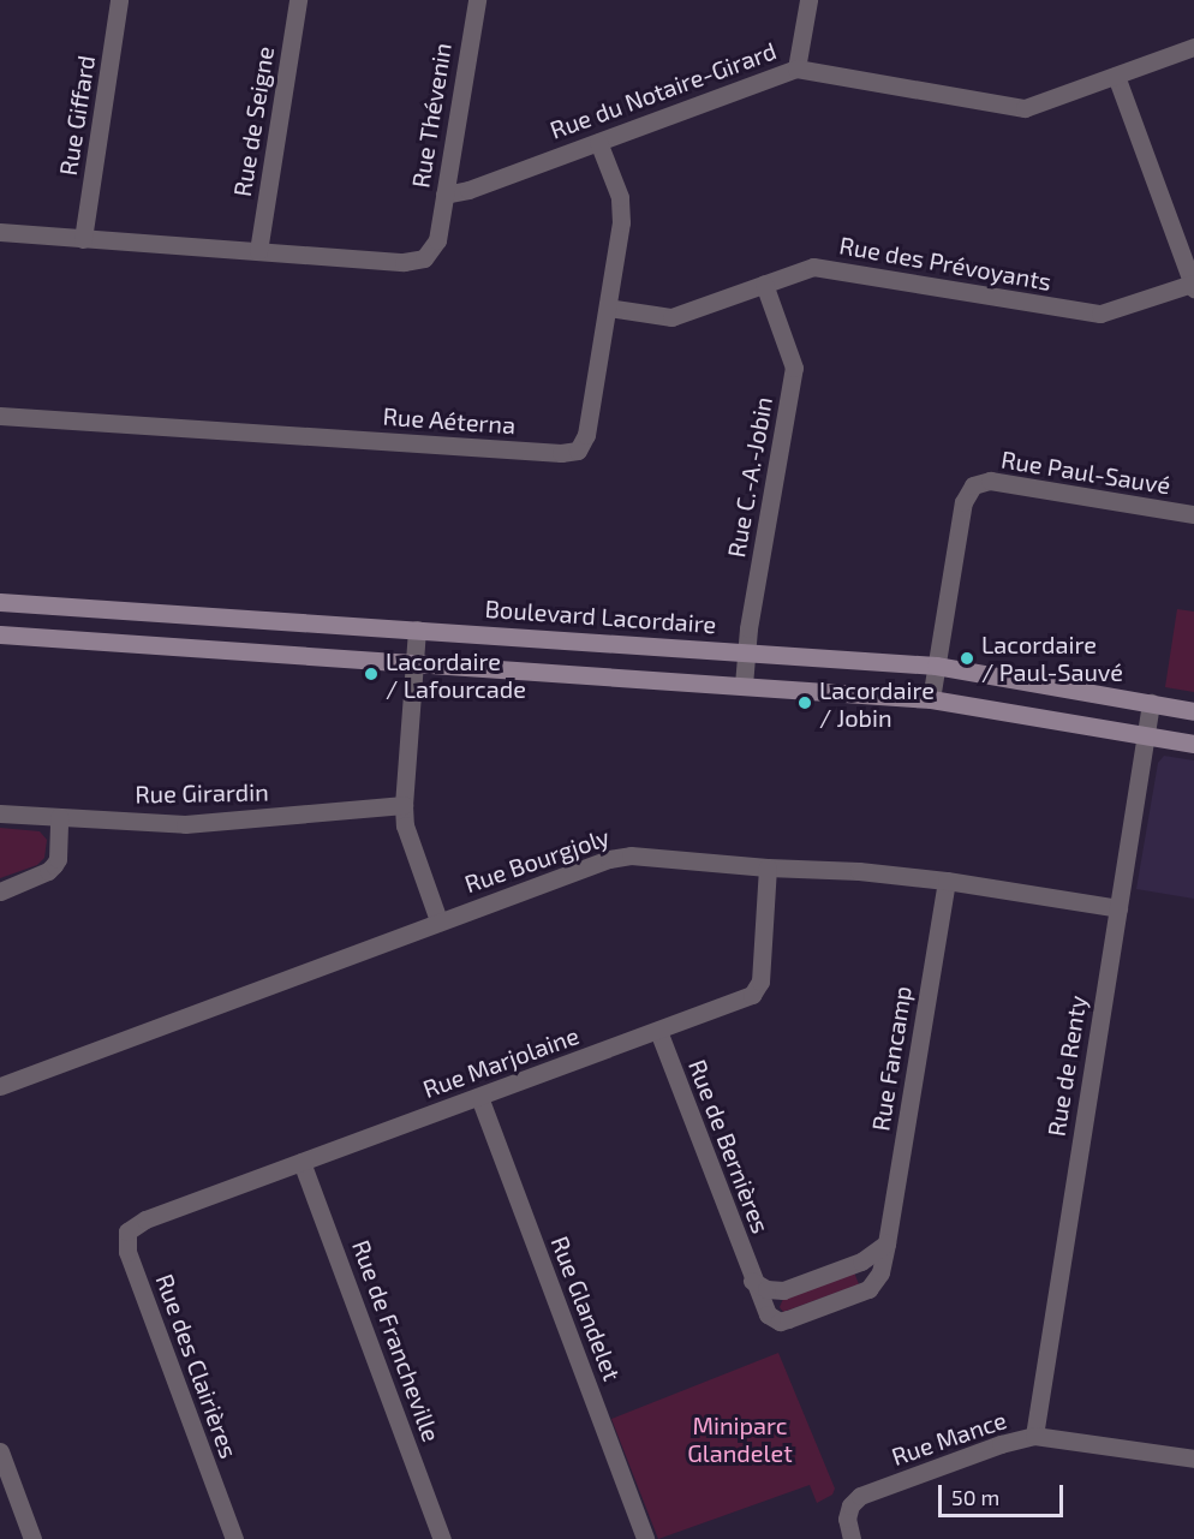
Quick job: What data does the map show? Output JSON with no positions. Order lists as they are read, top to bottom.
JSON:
{
  "streets": {
    "main road": ["Boulevard Lacordaire"],
    "street": [
      "Rue du Notaire-Girard",
      "Rue Giffard",
      "Rue Thévenin",
      "Rue de Seigne",
      "Rue des Prévoyants",
      "Rue Aéterna",
      "Rue Paul-Sauvé",
      "Rue C.-A.-Jobin",
      "Rue Girardin",
      "Rue Bourgjoly",
      "Rue Fancamp",
      "Rue Marjolaine",
      "Rue de Renty",
      "Rue de Bernières",
      "Rue Glandelet",
      "Rue de Francheville",
      "Rue des Clairières",
      "Rue Mance"
    ]
  },
  "crossings": [
    ["Rue du Notaire-Girard", "Rue Thévenin"],
    ["Rue du Notaire-Girard", "Rue Aéterna"],
    ["Rue Thévenin", "Rue de Seigne"],
    ["Rue des Prévoyants", "Rue Aéterna"],
    ["Rue des Prévoyants", "Rue C.-A.-Jobin"],
    ["Rue Paul-Sauvé", "Boulevard Lacordaire"],
    ["Rue C.-A.-Jobin", "Boulevard Lacordaire"],
    ["Boulevard Lacordaire", "Rue de Renty"],
    ["Rue Bourgjoly", "Rue Fancamp"],
    ["Rue Bourgjoly", "Rue Marjolaine"],
    ["Rue Bourgjoly", "Rue de Renty"],
    ["Rue Fancamp", "Rue de Bernières"],
    ["Rue Marjolaine", "Rue de Bernières"],
    ["Rue Marjolaine", "Rue Glandelet"],
    ["Rue Marjolaine", "Rue de Francheville"],
    ["Rue Marjolaine", "Rue des Clairières"],
    ["Rue de Renty", "Rue Mance"]
  ],
  "parks": ["Miniparc Glandelet"],
  "places": ["Lacordaire / Paul-Sauvé", "Lacordaire / Lafourcade", "Lacordaire / Jobin"],
  "scale_bar": "50 m"
}
